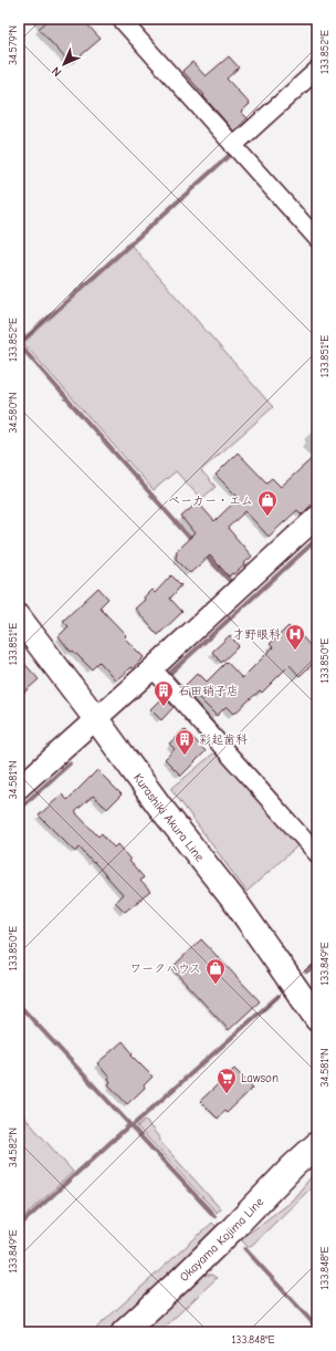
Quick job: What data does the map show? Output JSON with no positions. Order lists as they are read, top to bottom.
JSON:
{
  "streets": {
    "main road": ["Kurashiki Akura Line", "Okayama Kojima Line"]
  },
  "places": {
    "shop": ["ベーカー・エム", "ワークハウス"],
    "hospital": ["才野眼科"],
    "building": ["石田硝子店", "彩起歯科"],
    "supermarket": ["Lawson"]
  },
  "north": "bottom left",
  "coordinates": [
    "34.579°N",
    "133.852°E",
    "133.851°E",
    "34.580°N",
    "133.850°E",
    "34.581°N",
    "133.849°E",
    "34.582°N",
    "133.848°E"
  ]
}
